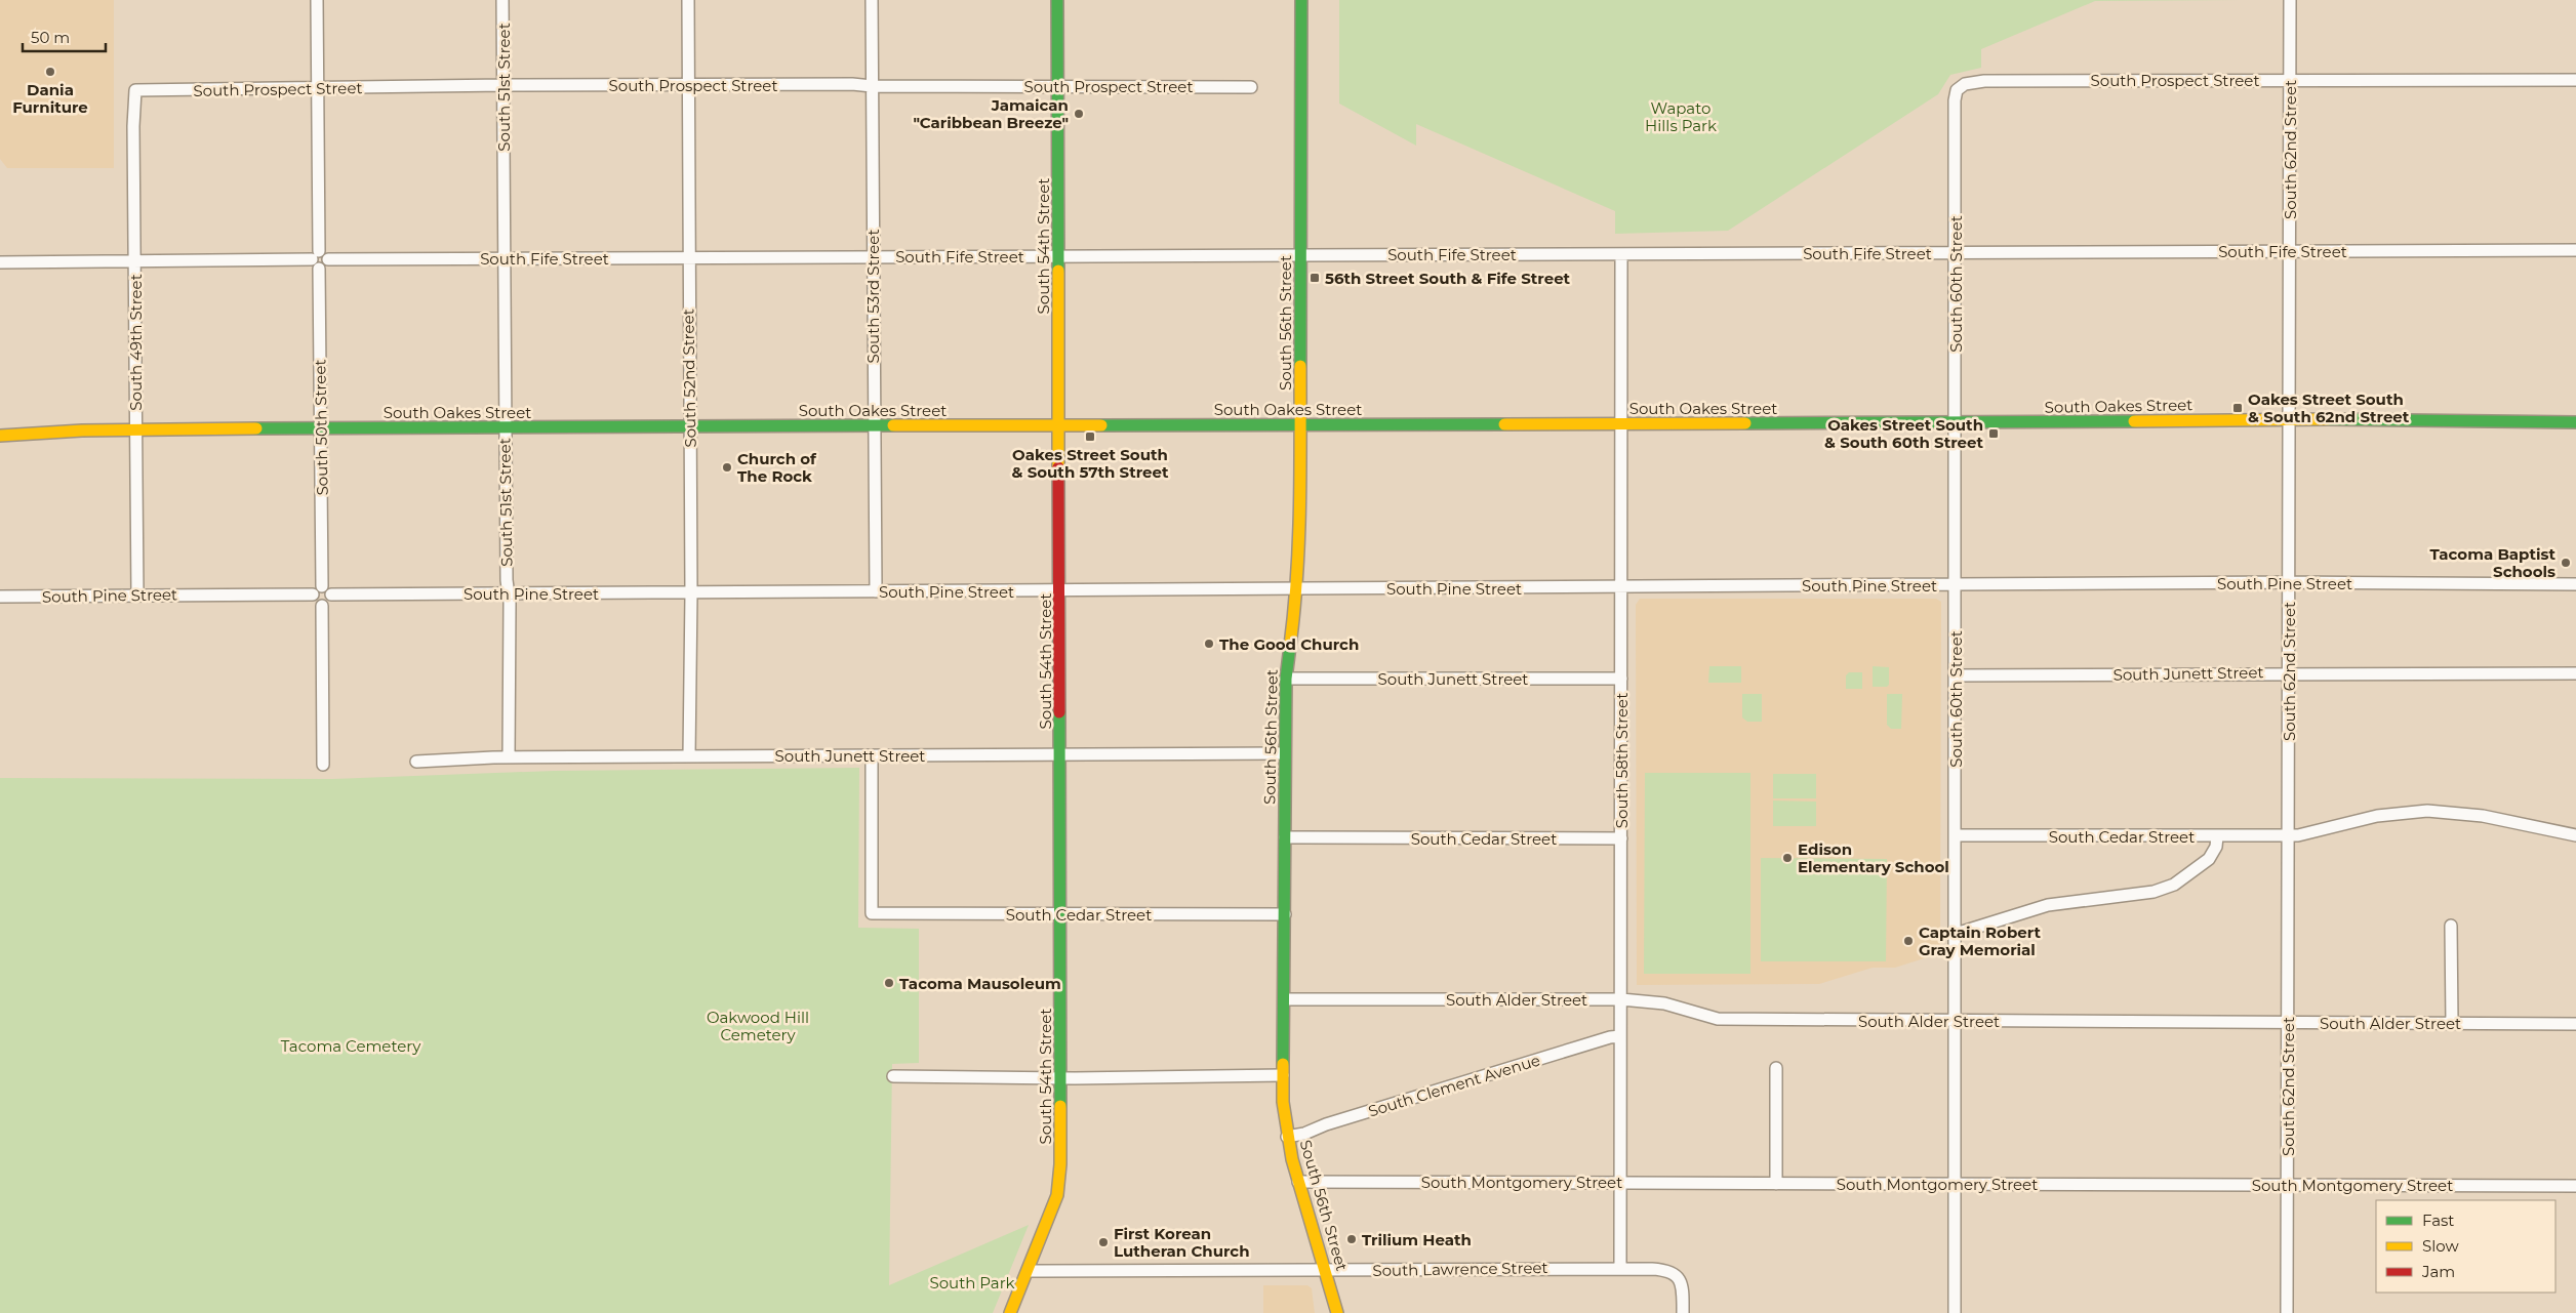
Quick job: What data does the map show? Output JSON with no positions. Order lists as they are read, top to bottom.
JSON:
{
  "streets": {
    "street": [
      "South Prospect Street",
      "South 51st Street",
      "South 62nd Street",
      "South 54th Street",
      "South Fife Street",
      "South 60th Street",
      "South 53rd Street",
      "South 56th Street",
      "South 49th Street",
      "South 52nd Street",
      "South Oakes Street",
      "South 50th Street",
      "South Pine Street",
      "South Junett Street",
      "South 58th Street",
      "South Cedar Street",
      "South Alder Street",
      "South Clement Avenue",
      "South Montgomery Street",
      "South Lawrence Street"
    ]
  },
  "crossings": [
    ["South Prospect Street", "South 51st Street"],
    ["South Prospect Street", "South 62nd Street"],
    ["South Prospect Street", "South 54th Street"],
    ["South Prospect Street", "South 60th Street"],
    ["South Prospect Street", "South 53rd Street"],
    ["South Prospect Street", "South 49th Street"],
    ["South Prospect Street", "South 52nd Street"],
    ["South Prospect Street", "South 50th Street"],
    ["South 51st Street", "South Fife Street"],
    ["South 51st Street", "South Oakes Street"],
    ["South 51st Street", "South Pine Street"],
    ["South 51st Street", "South Junett Street"],
    ["South 62nd Street", "South Fife Street"],
    ["South 62nd Street", "South Oakes Street"],
    ["South 62nd Street", "South Pine Street"],
    ["South 62nd Street", "South Junett Street"],
    ["South 62nd Street", "South Cedar Street"],
    ["South 62nd Street", "South Alder Street"],
    ["South 62nd Street", "South Montgomery Street"],
    ["South 54th Street", "South Fife Street"],
    ["South 54th Street", "South Oakes Street"],
    ["South 54th Street", "South Pine Street"],
    ["South 54th Street", "South Junett Street"],
    ["South 54th Street", "South Cedar Street"],
    ["South 54th Street", "South Lawrence Street"],
    ["South Fife Street", "South 60th Street"],
    ["South Fife Street", "South 53rd Street"],
    ["South Fife Street", "South 56th Street"],
    ["South Fife Street", "South 52nd Street"],
    ["South Fife Street", "South 50th Street"],
    ["South Fife Street", "South 58th Street"],
    ["South 60th Street", "South Oakes Street"],
    ["South 60th Street", "South Pine Street"],
    ["South 60th Street", "South Junett Street"],
    ["South 60th Street", "South Cedar Street"],
    ["South 60th Street", "South Alder Street"],
    ["South 60th Street", "South Montgomery Street"],
    ["South 53rd Street", "South Oakes Street"],
    ["South 53rd Street", "South Pine Street"],
    ["South 56th Street", "South Oakes Street"],
    ["South 56th Street", "South Pine Street"],
    ["South 56th Street", "South Junett Street"],
    ["South 56th Street", "South Cedar Street"],
    ["South 56th Street", "South Alder Street"],
    ["South 56th Street", "South Clement Avenue"],
    ["South 56th Street", "South Montgomery Street"],
    ["South 56th Street", "South Lawrence Street"],
    ["South 49th Street", "South Oakes Street"],
    ["South 49th Street", "South Pine Street"],
    ["South 52nd Street", "South Oakes Street"],
    ["South 52nd Street", "South Pine Street"],
    ["South 52nd Street", "South Junett Street"],
    ["South Oakes Street", "South 50th Street"],
    ["South Oakes Street", "South 58th Street"],
    ["South 50th Street", "South Pine Street"],
    ["South Pine Street", "South 58th Street"],
    ["South Junett Street", "South 58th Street"],
    ["South Junett Street", "South Cedar Street"],
    ["South 58th Street", "South Cedar Street"],
    ["South 58th Street", "South Alder Street"],
    ["South 58th Street", "South Clement Avenue"],
    ["South 58th Street", "South Montgomery Street"],
    ["South 58th Street", "South Lawrence Street"]
  ],
  "parks": [
    "Wapato Hills Park",
    "Oakwood Hill Cemetery",
    "Tacoma Cemetery",
    "South Park"
  ],
  "places": {
    "other": [
      "Dania Furniture",
      "Jamaican \"Caribbean Breeze\"",
      "Church of The Rock",
      "Tacoma Baptist Schools",
      "The Good Church",
      "Edison Elementary School",
      "Captain Robert Gray Memorial",
      "Tacoma Mausoleum",
      "Trilium Heath",
      "First Korean Lutheran Church"
    ],
    "transit": [
      "56th Street South & Fife Street",
      "Oakes Street South & South 62nd Street",
      "Oakes Street South & South 60th Street",
      "Oakes Street South & South 57th Street"
    ]
  },
  "legend": ["Fast", "Slow", "Jam"],
  "scale_bar": "50 m"
}
